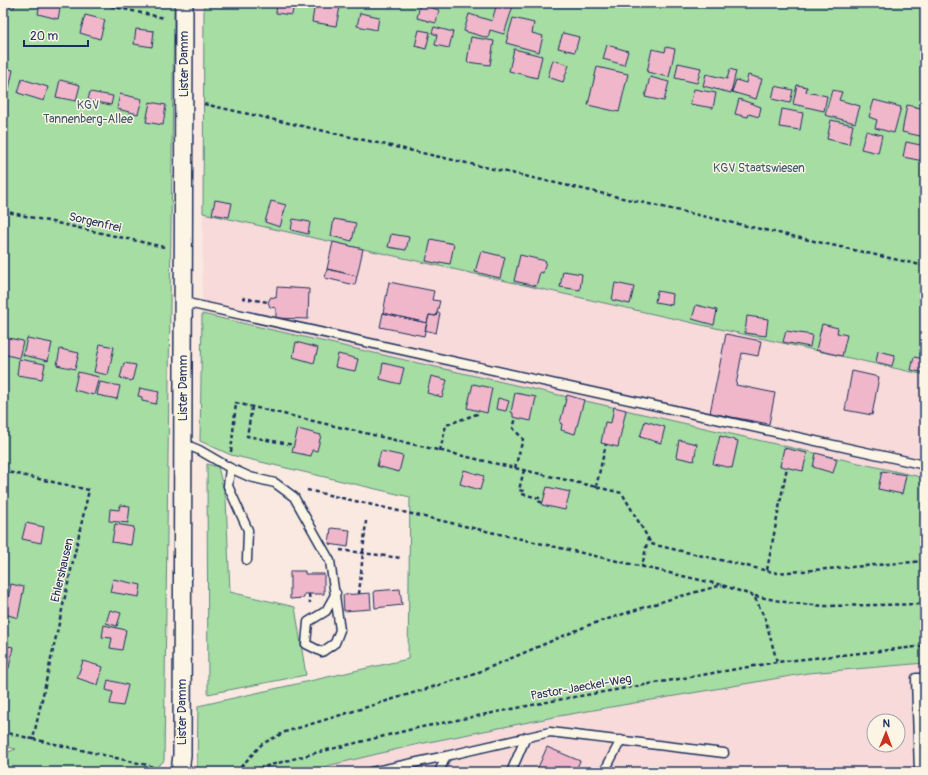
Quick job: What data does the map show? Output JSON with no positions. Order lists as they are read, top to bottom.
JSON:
{
  "streets": {
    "street": ["Lister Damm"],
    "path": ["Sorgenfrei", "Ehlershausen", "Pastor-Jaeckel-Weg"]
  },
  "crossings": [
    ["Lister Damm", "Sorgenfrei"]
  ],
  "parks": ["KGV Tannenberg-Allee", "KGV Staatswiesen"],
  "scale_bar": "20 m",
  "north": "top"
}
